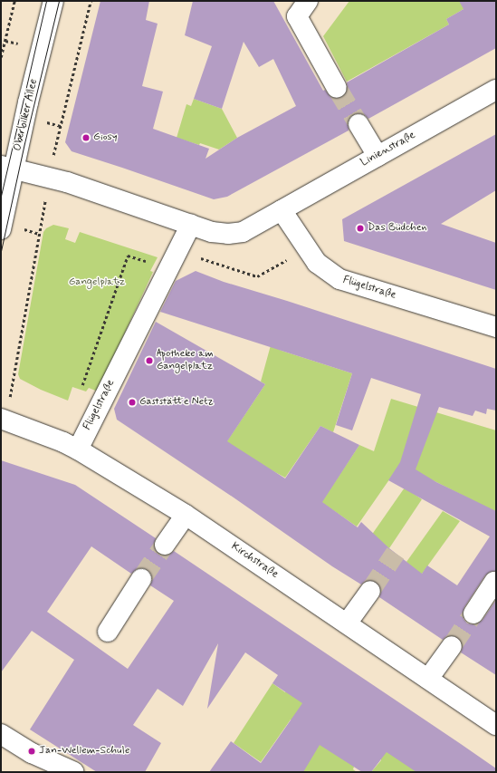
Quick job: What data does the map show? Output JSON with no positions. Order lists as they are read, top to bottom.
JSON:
{
  "streets": {
    "street": [
      "Oberbilker Allee",
      "Linienstraße",
      "Flügelstraße",
      "Kirchstraße"
    ]
  },
  "crossings": [
    ["Linienstraße", "Flügelstraße"],
    ["Flügelstraße", "Kirchstraße"]
  ],
  "parks": ["Gangelplatz"],
  "places": [
    "Giosy",
    "Das Büdchen",
    "Apotheke am Gangelplatz",
    "Gaststätte Netz",
    "Jan-Wellem-Schule"
  ]
}
